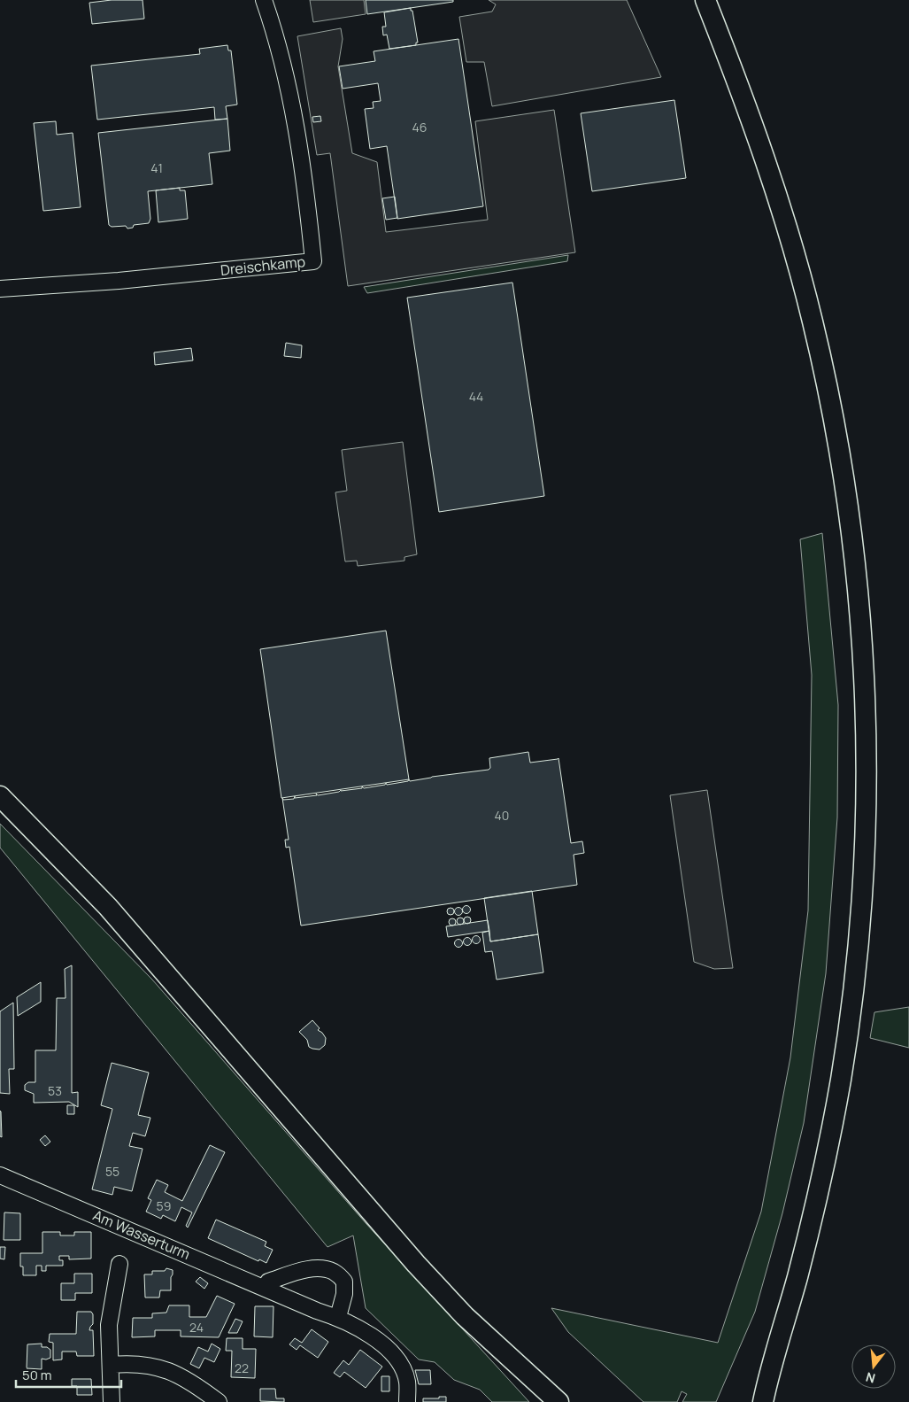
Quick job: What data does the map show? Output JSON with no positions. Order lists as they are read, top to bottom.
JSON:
{
  "streets": {
    "street": ["Dreischkamp", "Am Wasserturm"]
  },
  "house_numbers": [
    "46",
    "41",
    "44",
    "40",
    "53",
    "55",
    "59",
    "24",
    "22"
  ],
  "scale_bar": "50 m",
  "north": "bottom"
}
